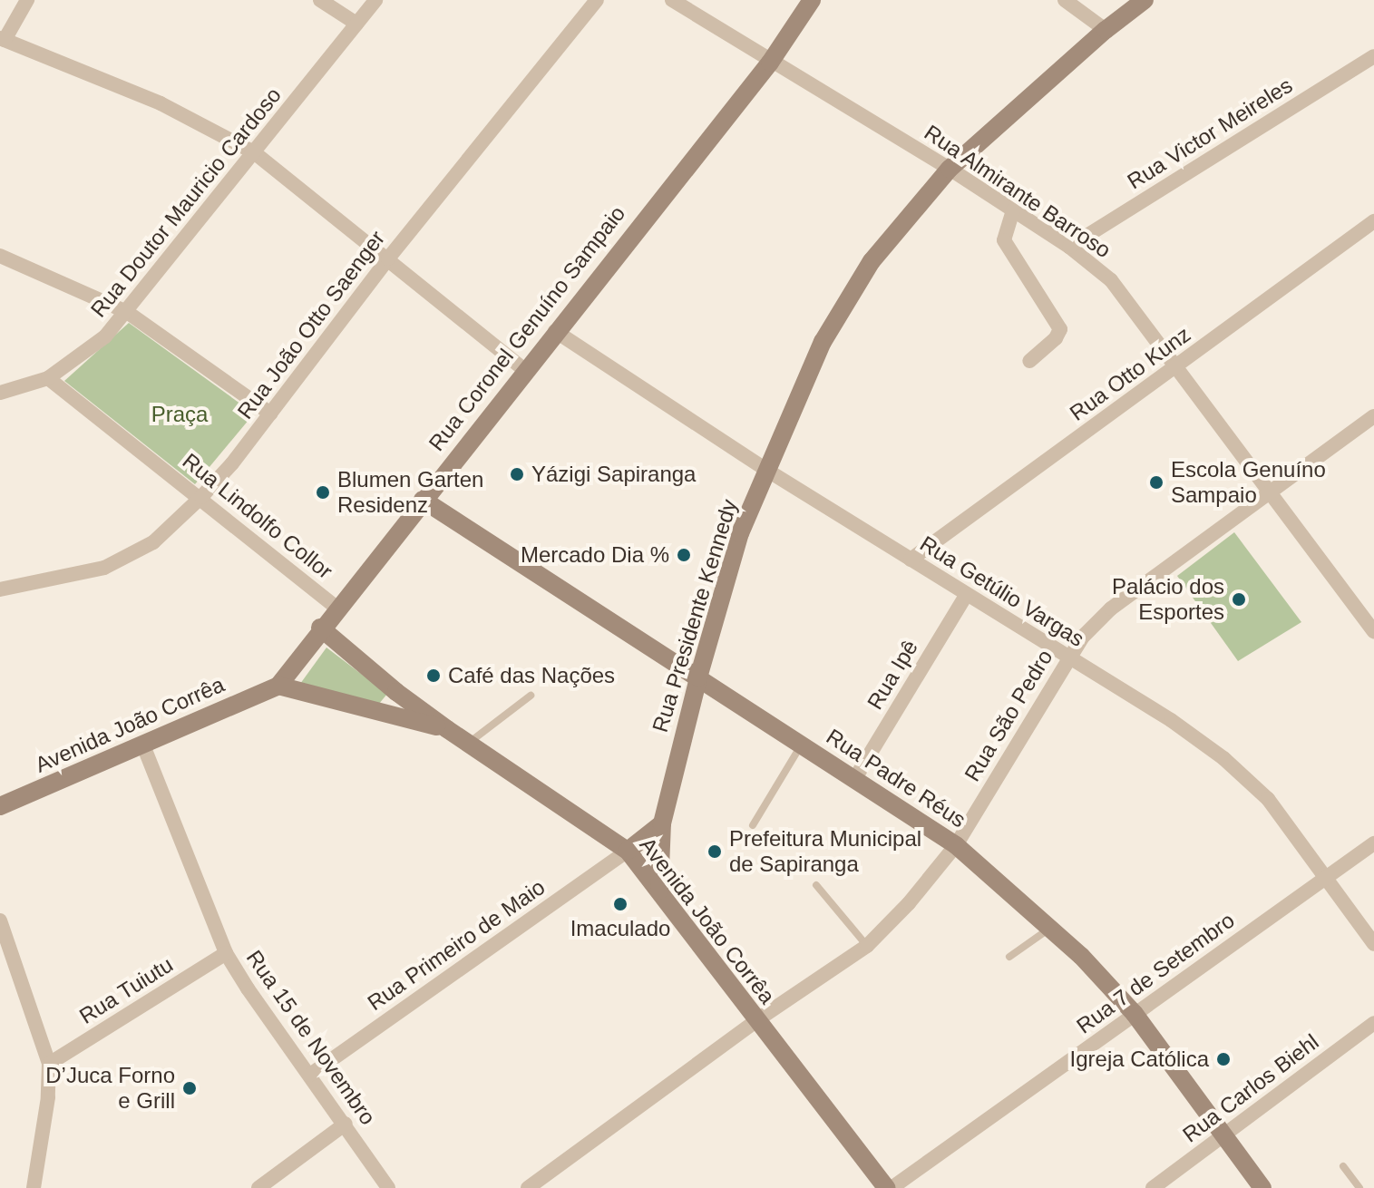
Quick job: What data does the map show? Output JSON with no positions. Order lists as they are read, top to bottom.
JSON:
{
  "streets": {
    "main road": [
      "Rua Coronel Genuíno Sampaio",
      "Rua Presidente Kennedy",
      "Avenida João Corrêa",
      "Rua Padre Réus"
    ],
    "street": [
      "Rua Victor Meireles",
      "Rua Almirante Barroso",
      "Rua Doutor Mauricio Cardoso",
      "Rua João Otto Saenger",
      "Rua Otto Kunz",
      "Rua Lindolfo Collor",
      "Rua Getúlio Vargas",
      "Rua Ipê",
      "Rua São Pedro",
      "Rua Primeiro de Maio",
      "Rua 7 de Setembro",
      "Rua Tuiutu",
      "Rua 15 de Novembro",
      "Rua Carlos Biehl"
    ]
  },
  "crossings": [
    ["Rua Victor Meireles", "Rua Almirante Barroso"],
    ["Rua Almirante Barroso", "Rua Coronel Genuíno Sampaio"],
    ["Rua Almirante Barroso", "Rua Otto Kunz"],
    ["Rua Almirante Barroso", "Rua Presidente Kennedy"],
    ["Rua Almirante Barroso", "Rua São Pedro"],
    ["Rua Doutor Mauricio Cardoso", "Rua Lindolfo Collor"],
    ["Rua João Otto Saenger", "Rua Lindolfo Collor"],
    ["Rua Coronel Genuíno Sampaio", "Rua Lindolfo Collor"],
    ["Rua Coronel Genuíno Sampaio", "Rua Getúlio Vargas"],
    ["Rua Coronel Genuíno Sampaio", "Avenida João Corrêa"],
    ["Rua Coronel Genuíno Sampaio", "Rua Padre Réus"],
    ["Rua Otto Kunz", "Rua Getúlio Vargas"],
    ["Rua Getúlio Vargas", "Rua Presidente Kennedy"],
    ["Rua Getúlio Vargas", "Rua Ipê"],
    ["Rua Getúlio Vargas", "Rua São Pedro"],
    ["Rua Getúlio Vargas", "Rua 7 de Setembro"],
    ["Rua Presidente Kennedy", "Avenida João Corrêa"],
    ["Rua Presidente Kennedy", "Rua Padre Réus"],
    ["Rua Ipê", "Rua Padre Réus"],
    ["Rua São Pedro", "Avenida João Corrêa"],
    ["Rua São Pedro", "Rua Padre Réus"],
    ["Avenida João Corrêa", "Rua Primeiro de Maio"],
    ["Avenida João Corrêa", "Rua 7 de Setembro"],
    ["Avenida João Corrêa", "Rua 15 de Novembro"],
    ["Rua Padre Réus", "Rua 7 de Setembro"],
    ["Rua Padre Réus", "Rua Carlos Biehl"],
    ["Rua Primeiro de Maio", "Rua 15 de Novembro"],
    ["Rua Tuiutu", "Rua 15 de Novembro"]
  ],
  "parks": ["Praça"],
  "places": [
    "Yázigi Sapiranga",
    "Escola Genuíno Sampaio",
    "Blumen Garten Residenz",
    "Mercado Dia %",
    "Palácio dos Esportes",
    "Café das Nações",
    "Prefeitura Municipal de Sapiranga",
    "Imaculado",
    "Igreja Católica",
    "D’Juca Forno e Grill"
  ]
}
